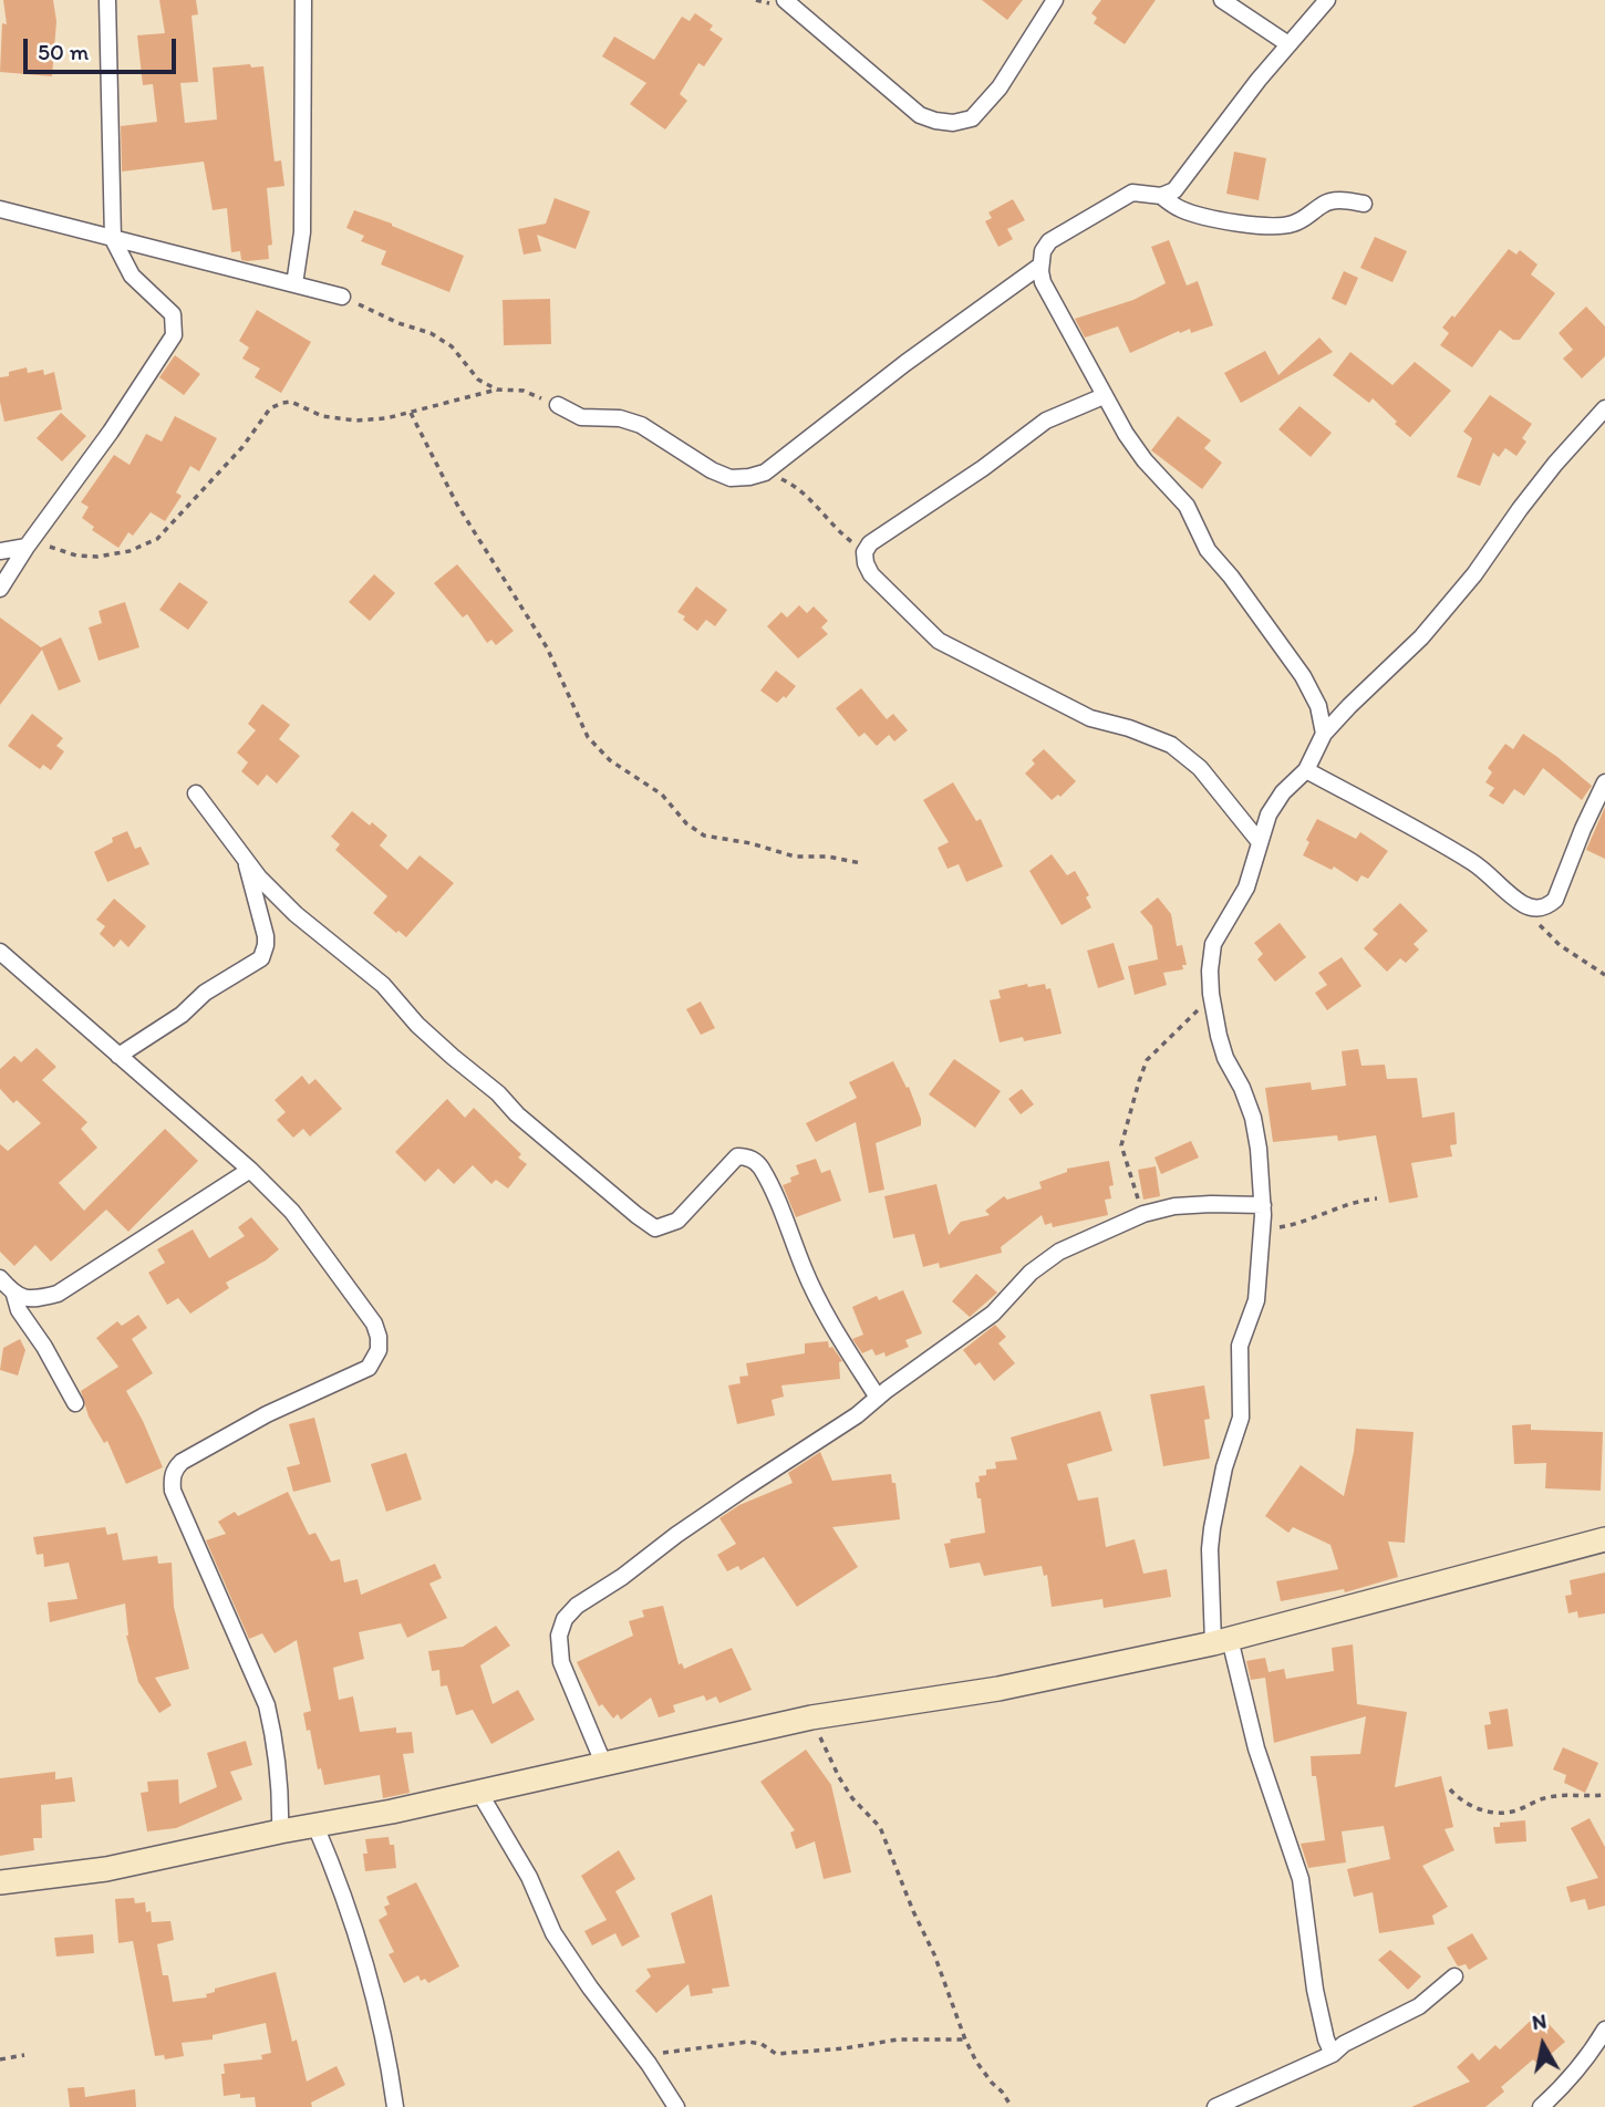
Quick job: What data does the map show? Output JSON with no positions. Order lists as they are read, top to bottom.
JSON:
{
  "scale_bar": "50 m",
  "north": "top"
}
